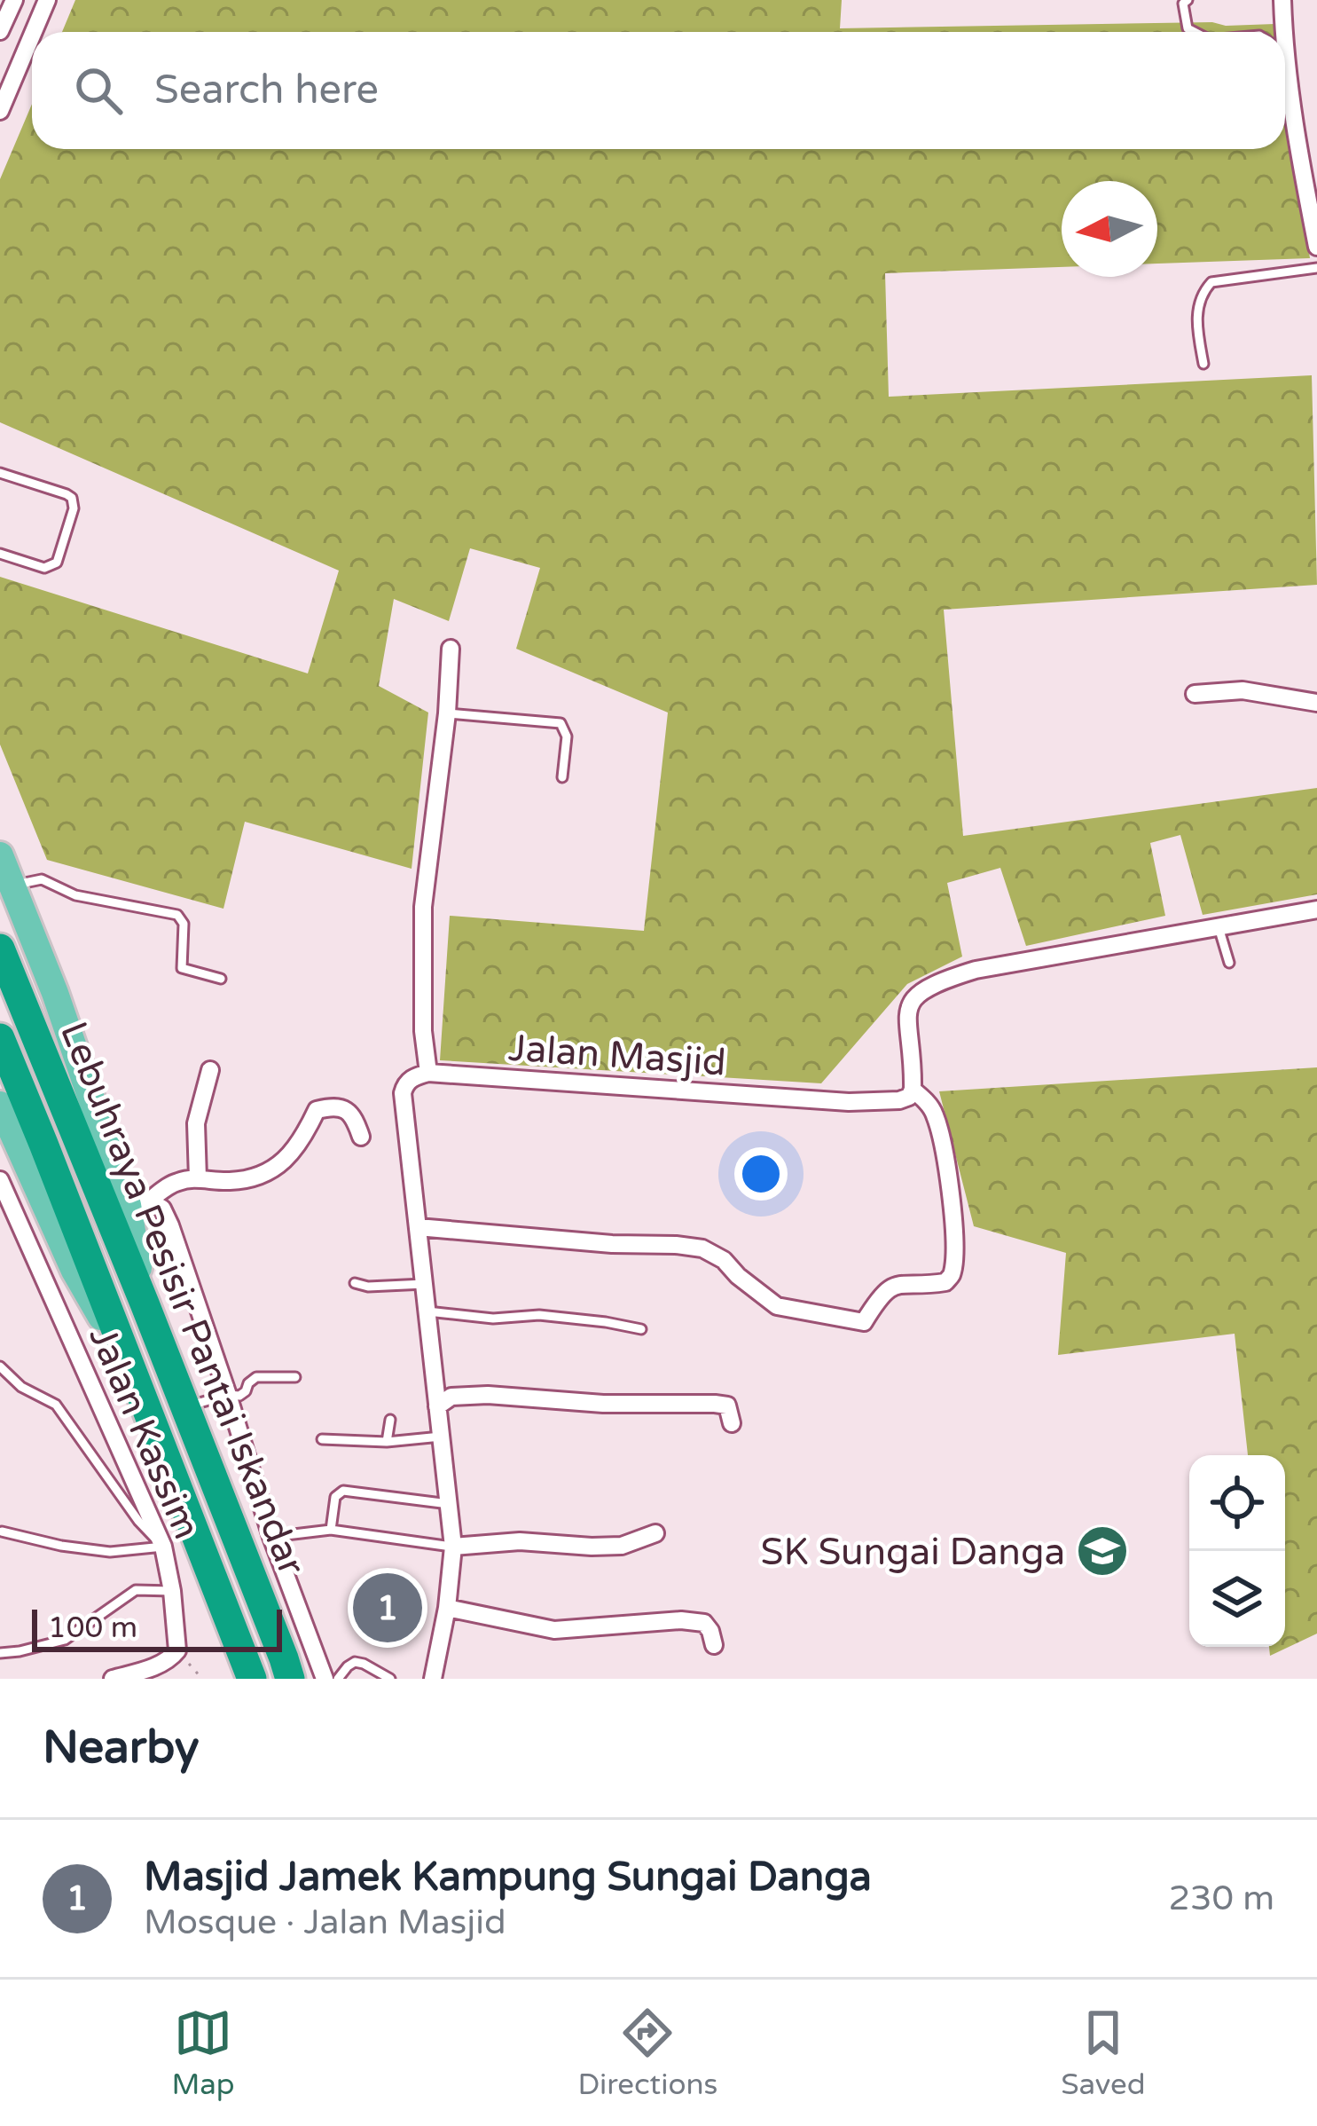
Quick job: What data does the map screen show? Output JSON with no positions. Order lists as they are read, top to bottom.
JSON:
{
  "streets": {
    "highway": ["Lebuhraya Pesisir Pantai Iskandar"],
    "street": ["Jalan Masjid", "Jalan Kassim"]
  },
  "places": {
    "school or university": ["SK Sungai Danga"]
  },
  "scale_bar": "100 m",
  "north": "left",
  "page": {
    "search": "Search here",
    "pins": "1",
    "scale": "100 m",
    "heading": "Nearby",
    "list": [
      {
        "mark": "1",
        "name": "Masjid Jamek Kampung Sungai Danga",
        "note": "Mosque · Jalan Masjid",
        "value": "230 m"
      }
    ],
    "nav": ["Map", "Directions", "Saved"]
  }
}
